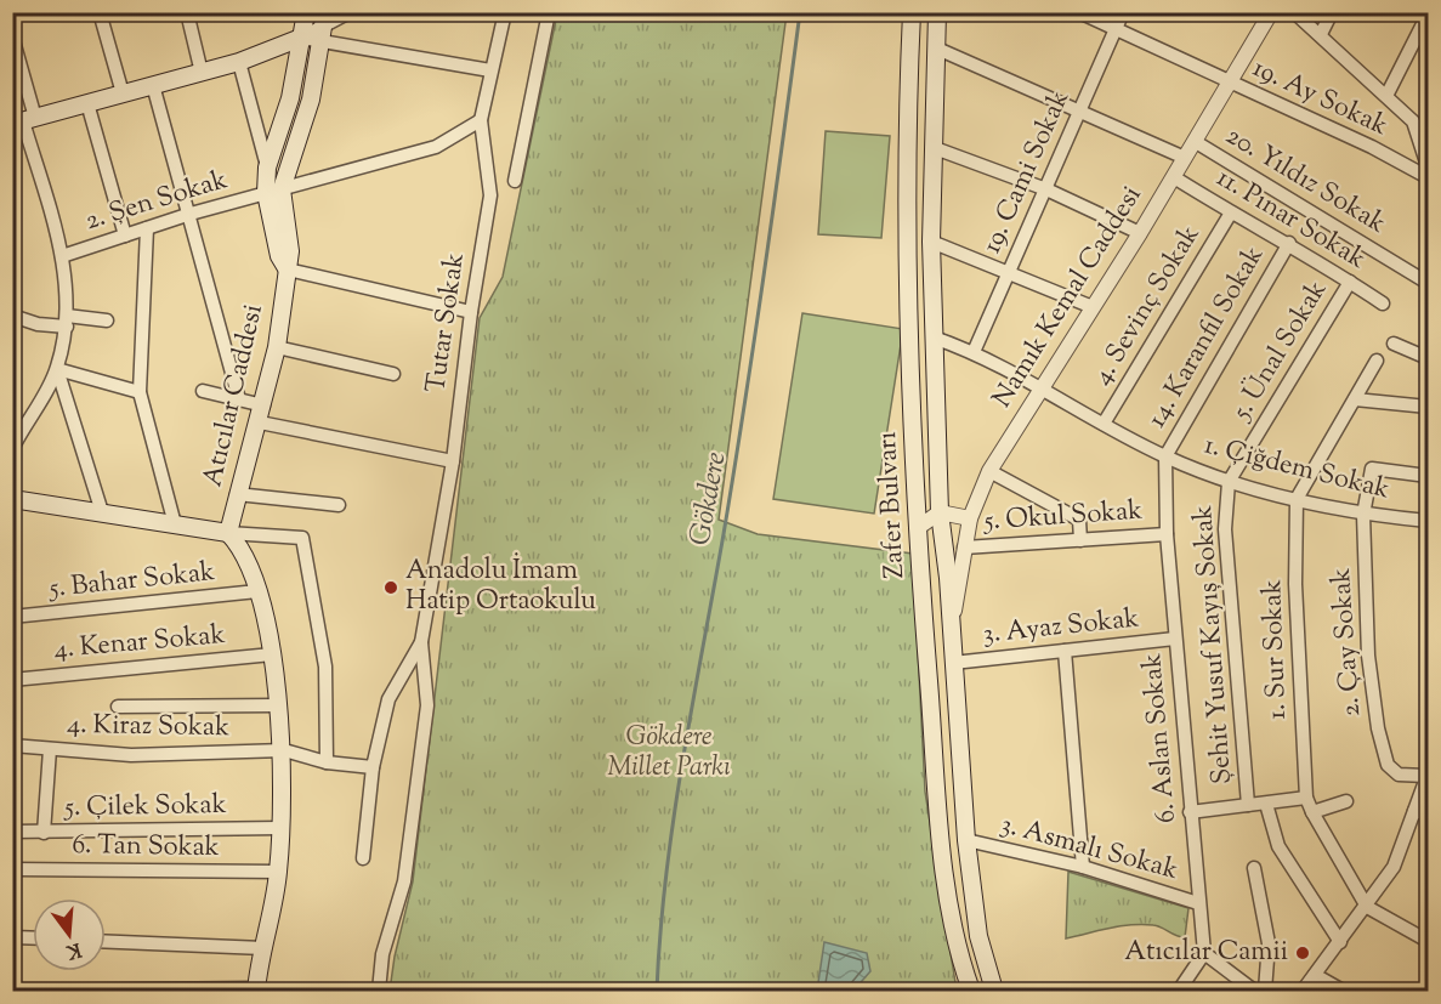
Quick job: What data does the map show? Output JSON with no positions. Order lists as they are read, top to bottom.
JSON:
{
  "streets": {
    "main road": ["Atıcılar Caddesi", "Zafer Bulvarı"],
    "street": [
      "19. Ay Sokak",
      "19. Cami Sokak",
      "20. Yıldız Sokak",
      "2. Şen Sokak",
      "11. Pınar Sokak",
      "Namık Kemal Caddesi",
      "4. Sevinç Sokak",
      "Tutar Sokak",
      "14. Karanfil Sokak",
      "5. Ünal Sokak",
      "1. Çiğdem Sokak",
      "5. Okul Sokak",
      "5. Bahar Sokak",
      "3. Ayaz Sokak",
      "2. Çay Sokak",
      "4. Kenar Sokak",
      "Şehit Yusuf Kayış Sokak",
      "1. Sur Sokak",
      "4. Kiraz Sokak",
      "6. Aslan Sokak",
      "5. Çilek Sokak",
      "6. Tan Sokak",
      "3. Asmalı Sokak"
    ]
  },
  "crossings": [
    ["19. Ay Sokak", "19. Cami Sokak"],
    ["19. Ay Sokak", "Namık Kemal Caddesi"],
    ["19. Cami Sokak", "1. Çiğdem Sokak"],
    ["20. Yıldız Sokak", "Namık Kemal Caddesi"],
    ["2. Şen Sokak", "Tutar Sokak"],
    ["2. Şen Sokak", "Atıcılar Caddesi"],
    ["11. Pınar Sokak", "Namık Kemal Caddesi"],
    ["11. Pınar Sokak", "4. Sevinç Sokak"],
    ["11. Pınar Sokak", "14. Karanfil Sokak"],
    ["11. Pınar Sokak", "5. Ünal Sokak"],
    ["Namık Kemal Caddesi", "1. Çiğdem Sokak"],
    ["Namık Kemal Caddesi", "Zafer Bulvarı"],
    ["Namık Kemal Caddesi", "5. Okul Sokak"],
    ["4. Sevinç Sokak", "1. Çiğdem Sokak"],
    ["14. Karanfil Sokak", "1. Çiğdem Sokak"],
    ["14. Karanfil Sokak", "6. Aslan Sokak"],
    ["5. Ünal Sokak", "1. Çiğdem Sokak"],
    ["5. Ünal Sokak", "Şehit Yusuf Kayış Sokak"],
    ["1. Çiğdem Sokak", "Zafer Bulvarı"],
    ["1. Çiğdem Sokak", "2. Çay Sokak"],
    ["1. Çiğdem Sokak", "Şehit Yusuf Kayış Sokak"],
    ["1. Çiğdem Sokak", "1. Sur Sokak"],
    ["1. Çiğdem Sokak", "6. Aslan Sokak"],
    ["Zafer Bulvarı", "3. Ayaz Sokak"],
    ["Zafer Bulvarı", "3. Asmalı Sokak"],
    ["5. Okul Sokak", "6. Aslan Sokak"],
    ["3. Ayaz Sokak", "6. Aslan Sokak"],
    ["6. Aslan Sokak", "3. Asmalı Sokak"]
  ],
  "water": ["Gökdere"],
  "parks": ["Gökdere Millet Parkı"],
  "places": ["Anadolu İmam Hatip Ortaokulu", "Atıcılar Camii"],
  "north": "bottom"
}
